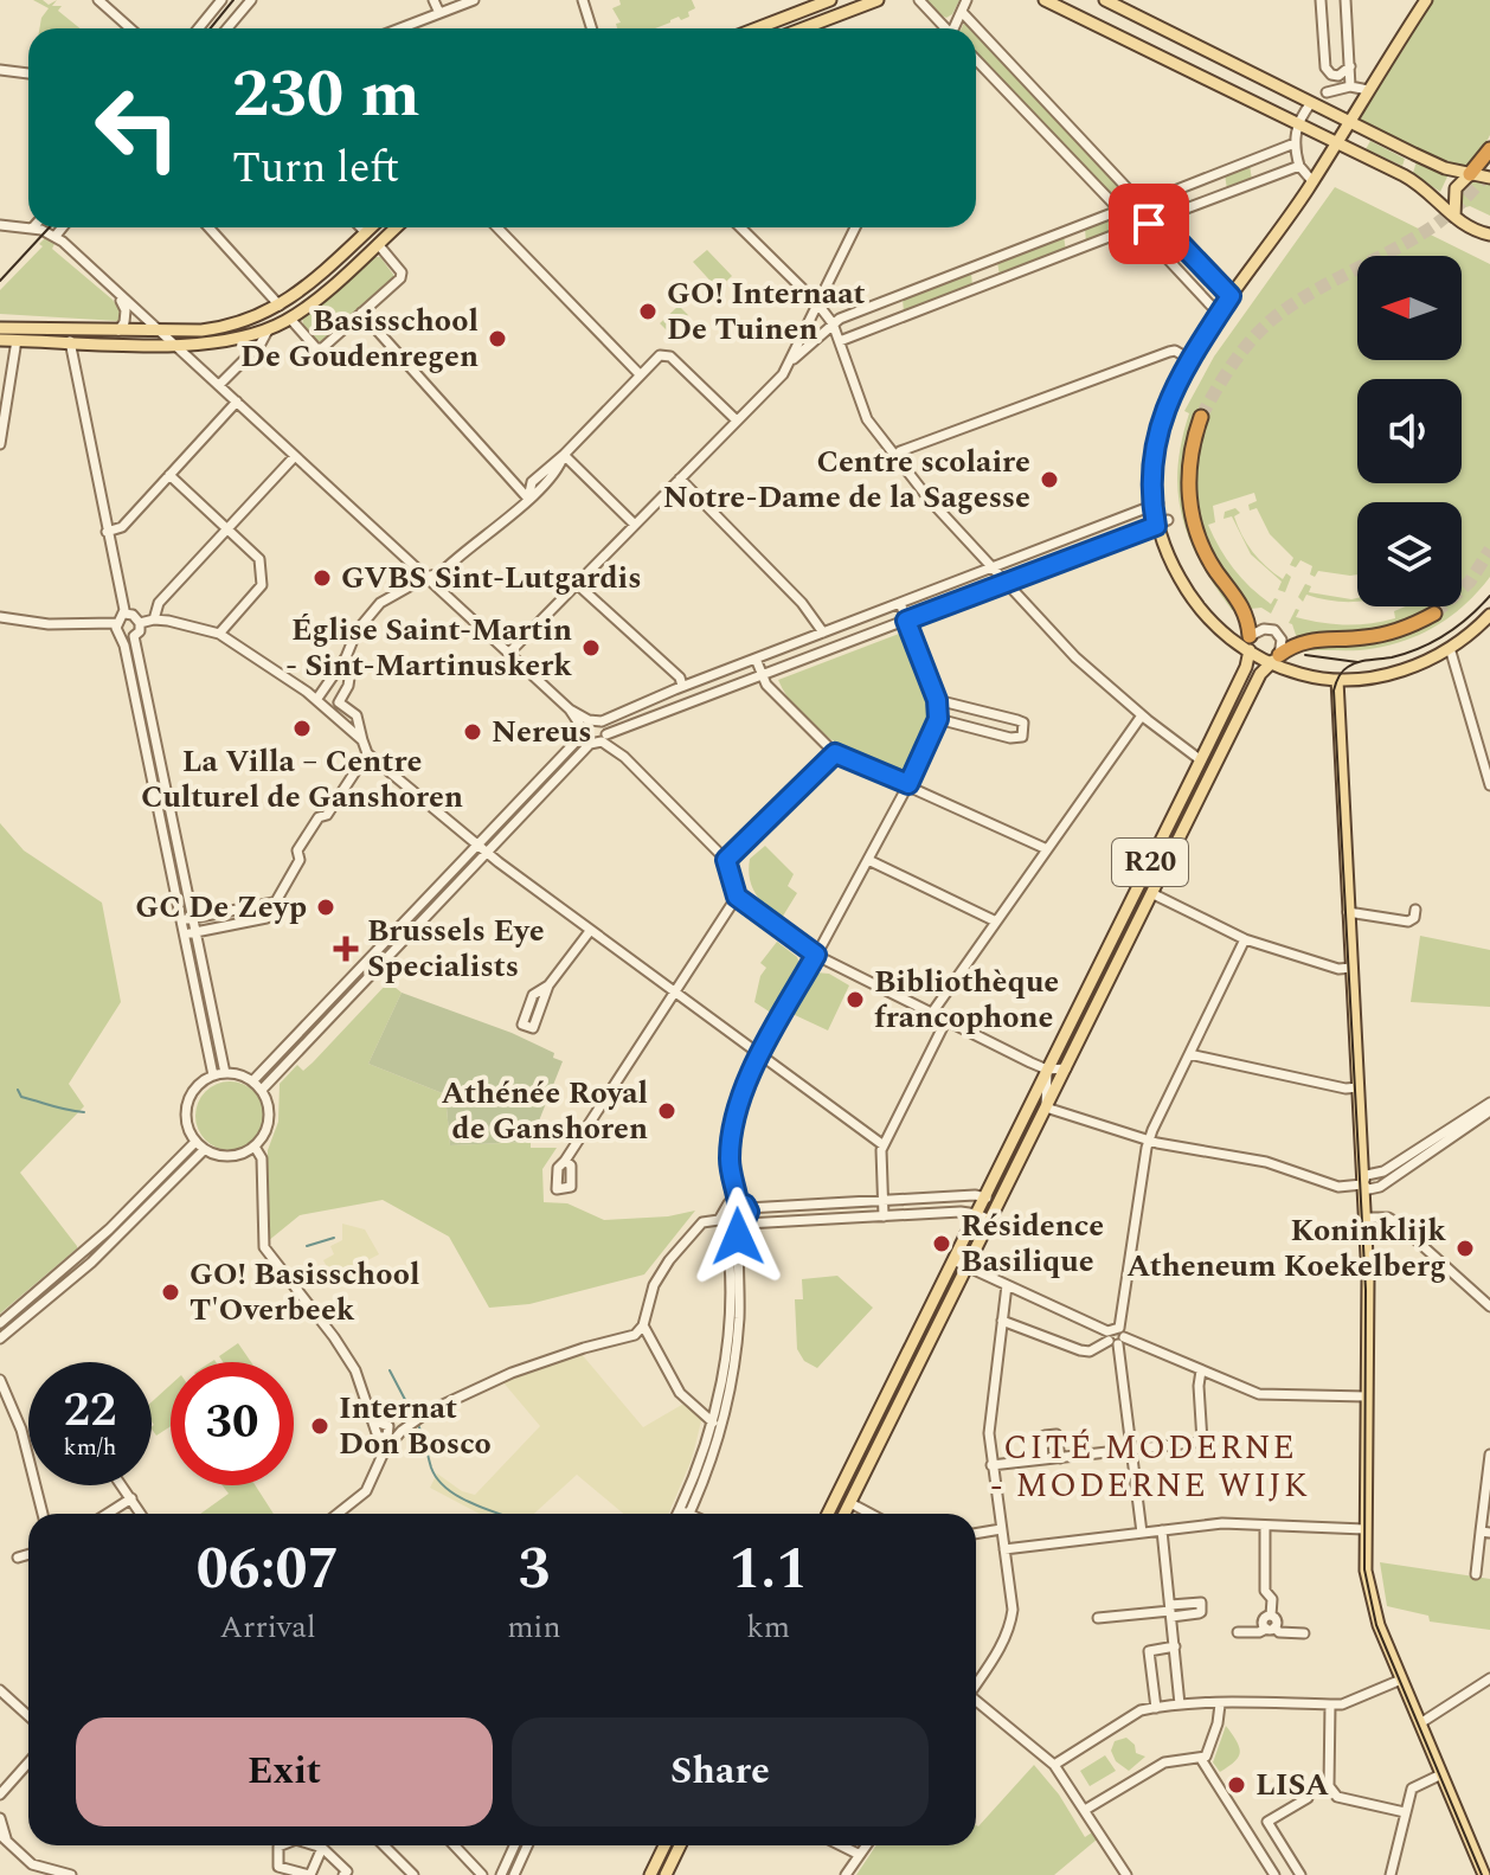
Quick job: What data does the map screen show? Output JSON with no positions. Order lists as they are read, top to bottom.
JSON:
{
  "streets": {
    "highway": ["R20"]
  },
  "districts": ["CITÉ MODERNE - MODERNE WIJK"],
  "places": {
    "other": [
      "GO! Internaat De Tuinen",
      "Basisschool De Goudenregen",
      "Centre scolaire Notre-Dame de la Sagesse",
      "GVBS Sint-Lutgardis",
      "Église Saint-Martin - Sint-Martinuskerk",
      "La Villa – Centre Culturel de Ganshoren",
      "Nereus",
      "GC De Zeyp",
      "Bibliothèque francophone",
      "Athénée Royal de Ganshoren",
      "Résidence Basilique",
      "Koninklijk Atheneum Koekelberg",
      "GO! Basisschool T'Overbeek",
      "Internat Don Bosco",
      "LISA"
    ],
    "health": ["Brussels Eye Specialists"]
  },
  "north": "left",
  "page": {
    "turn": ["230 m", "Turn left"],
    "speed": "22 km/h",
    "limit": "30",
    "eta": [
      "06:07",
      "Arrival",
      "3",
      "min",
      "1.1",
      "km"
    ],
    "buttons": ["Exit", "Share"]
  }
}
